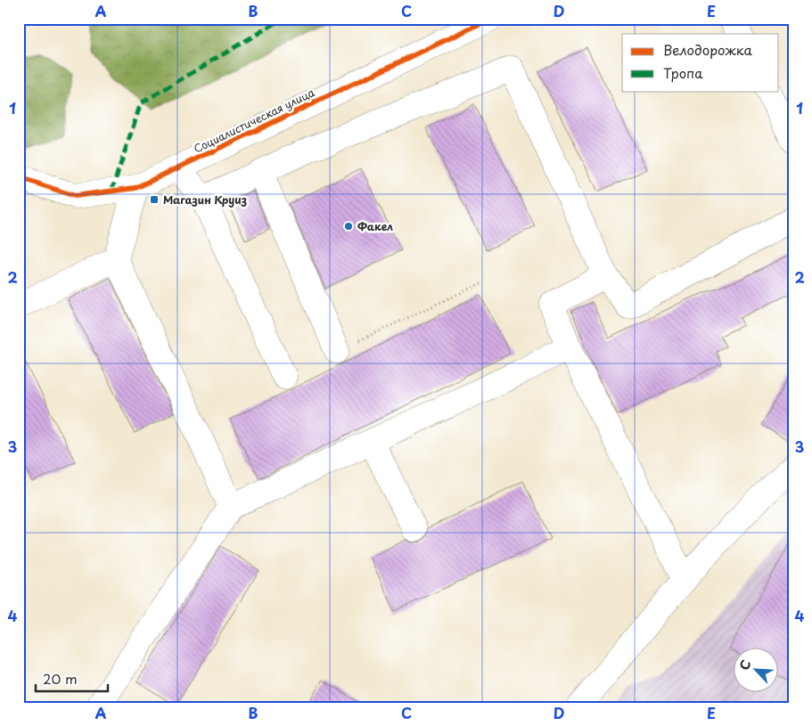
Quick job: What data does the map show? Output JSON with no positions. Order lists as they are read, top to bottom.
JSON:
{
  "streets": {
    "street": ["Социалистическая улица"]
  },
  "places": {
    "transit": ["Магазин Круиз"],
    "other": ["Факел"]
  },
  "legend": ["Велодорожка", "Тропа"],
  "scale_bar": "20 m",
  "north": "top left",
  "grid": {
    "columns": [
      "A",
      "B",
      "C",
      "D",
      "E"
    ],
    "rows": [
      "1",
      "2",
      "3",
      "4"
    ]
  }
}
